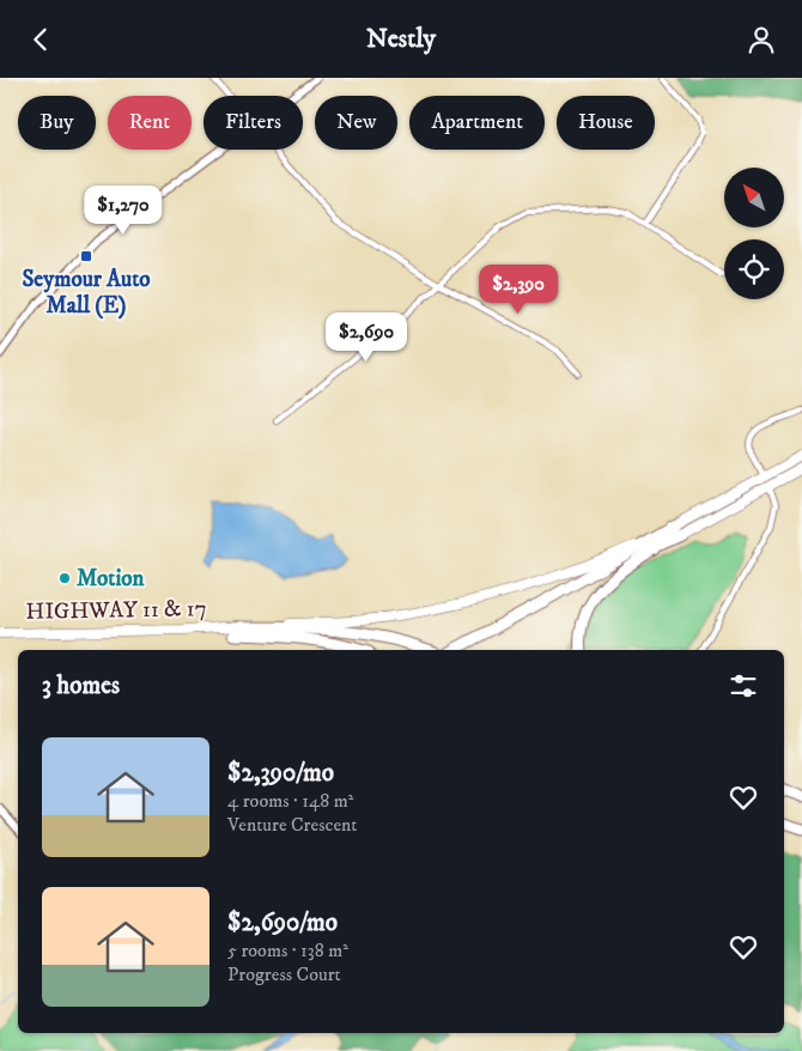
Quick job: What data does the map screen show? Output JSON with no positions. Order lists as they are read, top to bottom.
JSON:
{
  "streets": {
    "highway": ["HIGHWAY 11 & 17"]
  },
  "places": {
    "transit": ["Seymour Auto Mall (E)"],
    "other": ["Motion"]
  },
  "north": "top left",
  "page": {
    "header": "Nestly",
    "chip": [
      "Buy",
      "Rent",
      "Filters",
      "New",
      "Apartment",
      "House"
    ],
    "price": ["$1,270", "$2,390", "$2,690"],
    "heading": "3 homes",
    "list": [
      {
        "name": "$2,390/mo",
        "note": "4 rooms · 148 m² · Venture Crescent"
      },
      {
        "name": "$2,690/mo",
        "note": "5 rooms · 138 m² · Progress Court"
      }
    ]
  }
}
